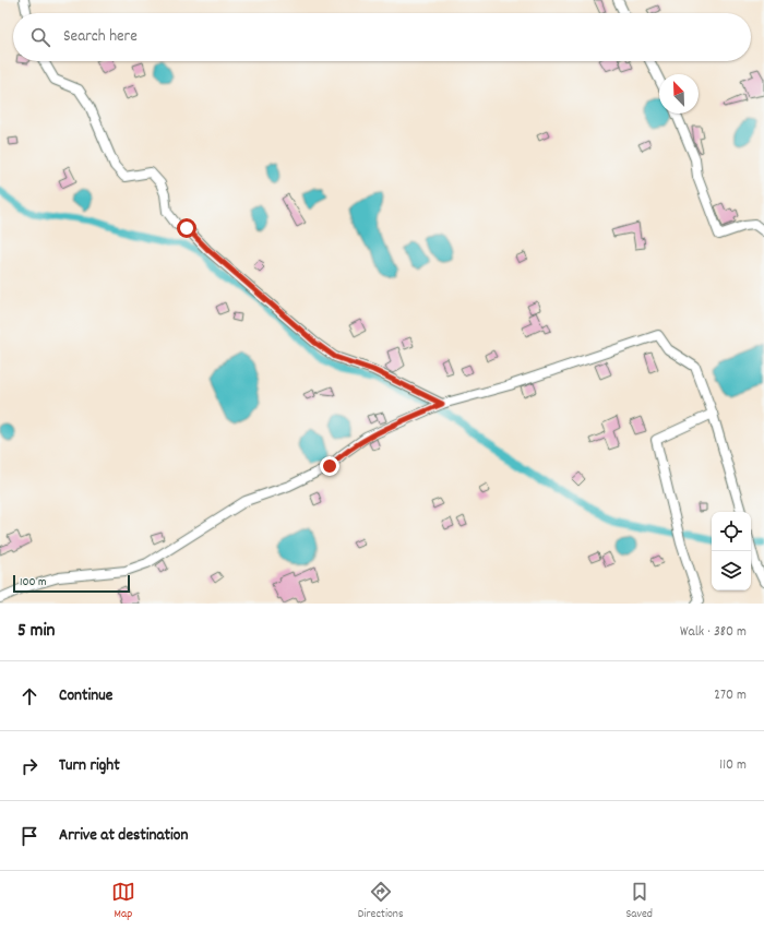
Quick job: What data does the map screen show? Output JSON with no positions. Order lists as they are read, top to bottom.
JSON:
{
  "scale_bar": "100 m",
  "north": "top left",
  "page": {
    "search": "Search here",
    "scale": "100 m",
    "heading": ["5 min", "Walk · 380 m"],
    "list": [
      ["Continue", "270 m"],
      ["Turn right", "110 m"],
      "Arrive at destination"
    ],
    "nav": ["Map", "Directions", "Saved"]
  }
}
